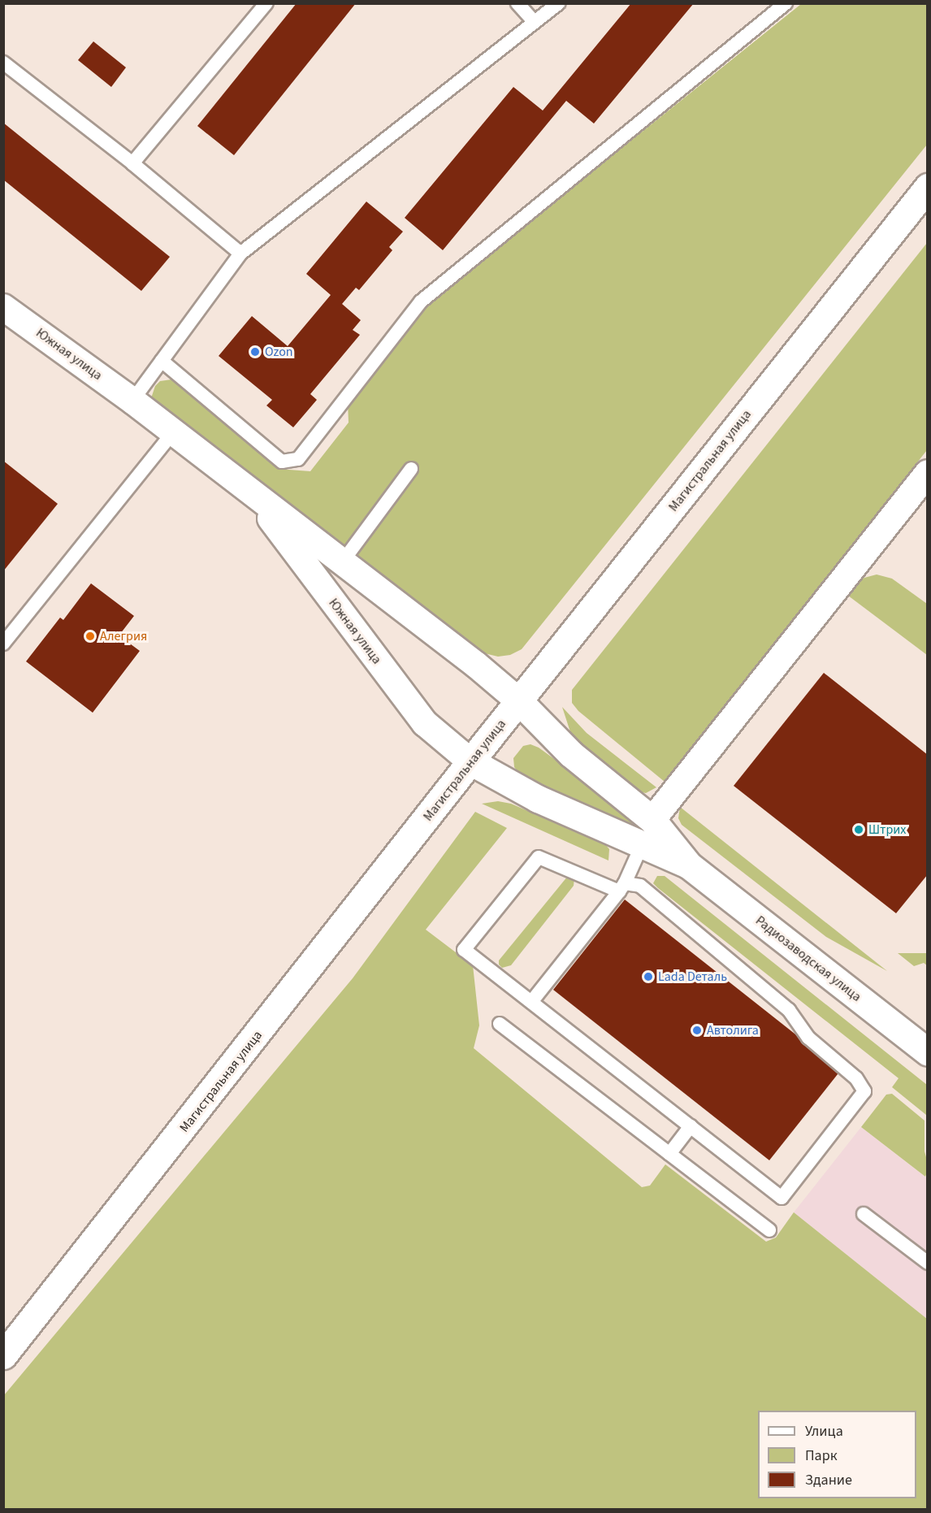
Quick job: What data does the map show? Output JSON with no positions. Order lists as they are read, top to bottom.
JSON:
{
  "streets": {
    "main road": ["Магистральная улица", "Радиозаводская улица"],
    "street": ["Южная улица"]
  },
  "crossings": [
    ["Южная улица", "Магистральная улица"],
    ["Южная улица", "Радиозаводская улица"],
    ["Магистральная улица", "Радиозаводская улица"]
  ],
  "places": [
    "Ozon",
    "Алегрия",
    "Штрих",
    "Lada Dеталь",
    "Автолига"
  ],
  "legend": ["Улица", "Парк", "Здание"]
}
